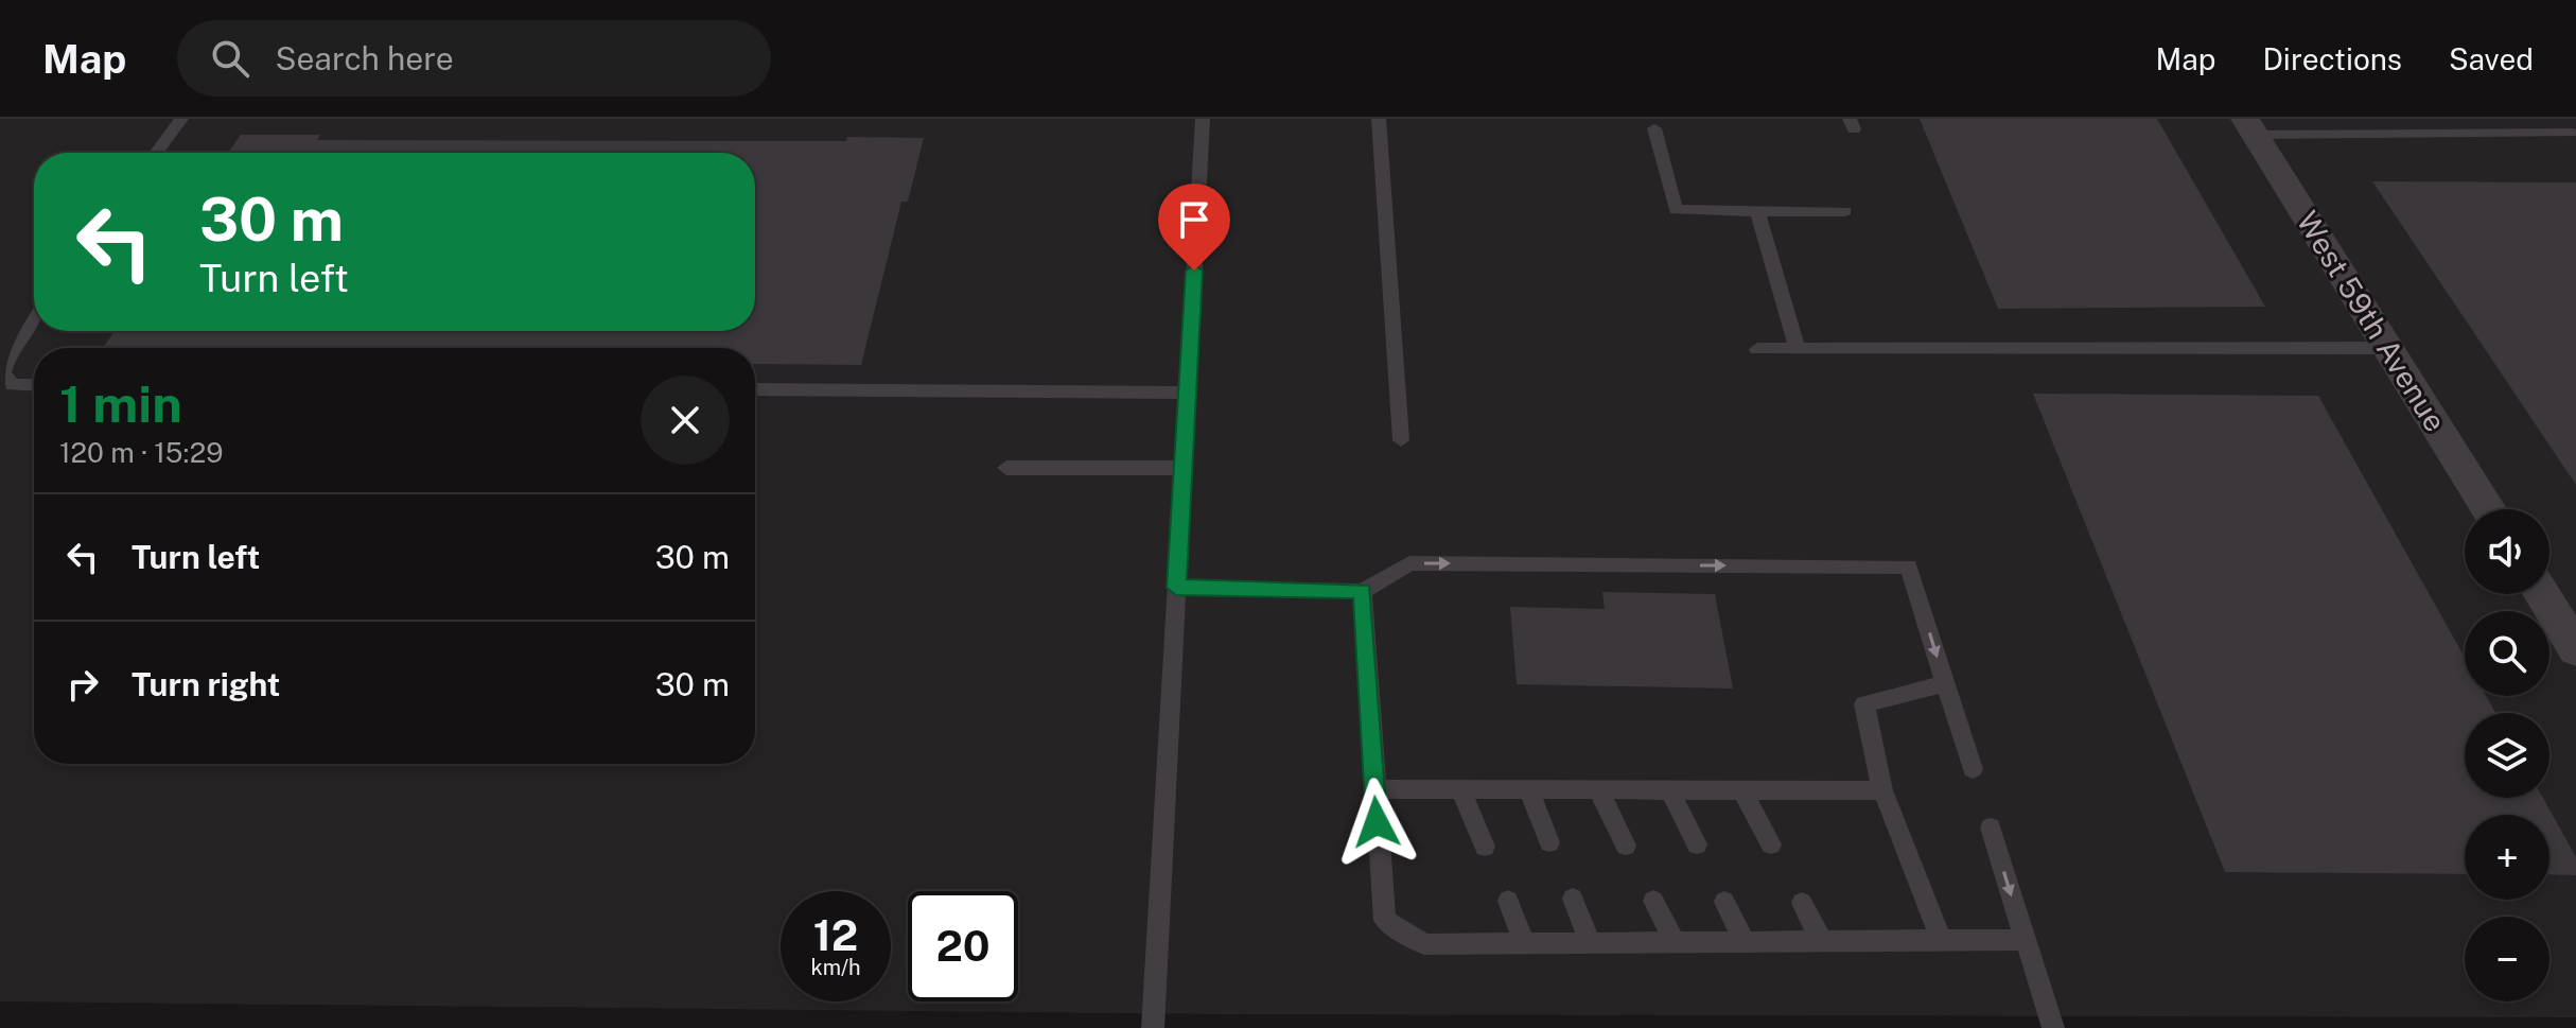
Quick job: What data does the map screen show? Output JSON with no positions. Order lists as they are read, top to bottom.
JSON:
{
  "streets": {
    "street": ["West 59th Avenue"]
  },
  "page": {
    "header": "Map",
    "search": "Search here",
    "nav": ["Map", "Directions", "Saved"],
    "turn": ["30 m", "Turn left"],
    "heading": ["1 min", "120 m · 15:29"],
    "list": [
      {
        "name": "Turn left",
        "value": "30 m"
      },
      {
        "name": "Turn right",
        "value": "30 m"
      }
    ],
    "map_buttons": ["+", "−"],
    "speed": "12 km/h",
    "limit": "20"
  }
}
